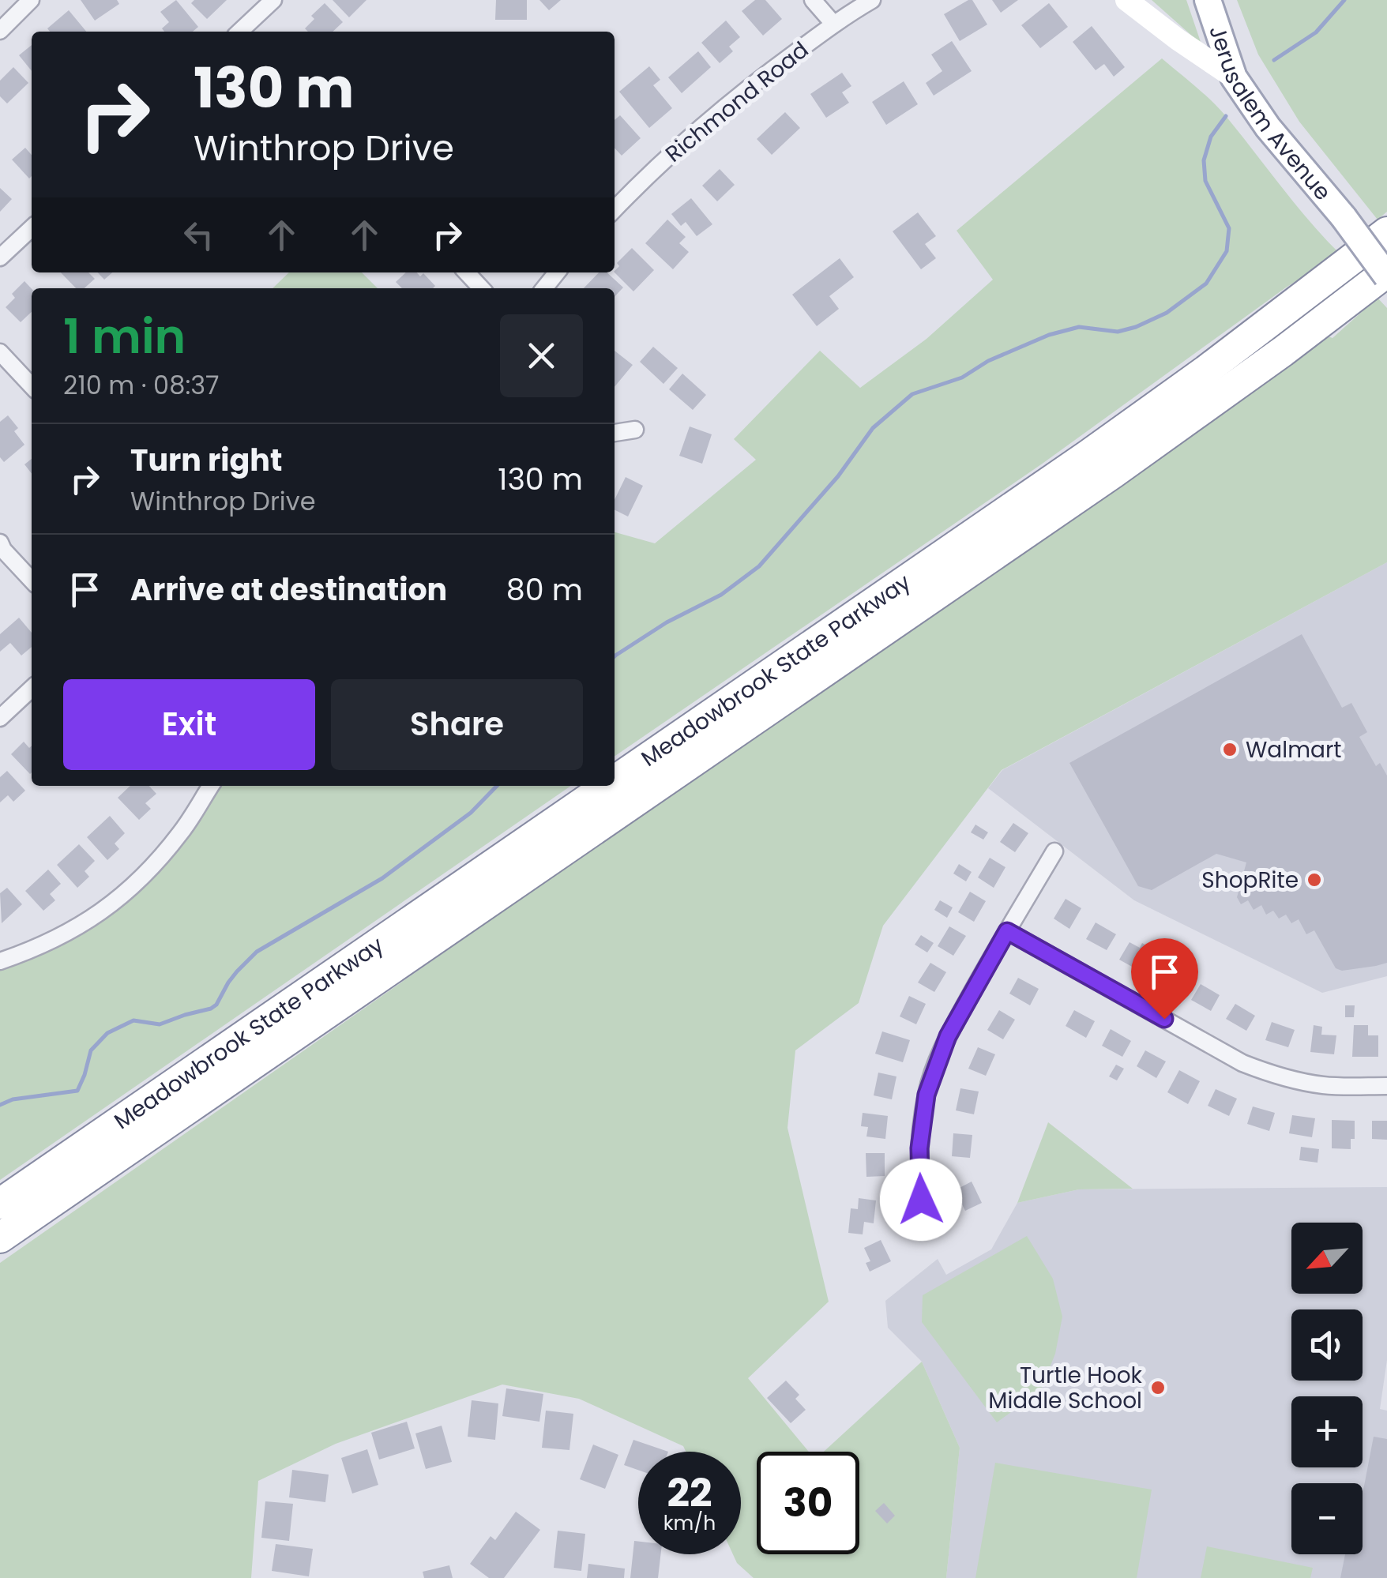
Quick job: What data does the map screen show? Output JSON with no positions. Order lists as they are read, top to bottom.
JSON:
{
  "streets": {
    "highway": ["Meadowbrook State Parkway"],
    "main road": ["Jerusalem Avenue"],
    "street": ["Richmond Road"]
  },
  "crossings": [
    ["Jerusalem Avenue", "Meadowbrook State Parkway"]
  ],
  "places": ["Walmart", "ShopRite", "Turtle Hook Middle School"],
  "north": "bottom left",
  "page": {
    "turn": ["130 m", "Winthrop Drive"],
    "heading": ["1 min", "210 m · 08:37"],
    "list": [
      {
        "name": "Turn right",
        "note": "Winthrop Drive",
        "value": "130 m"
      },
      {
        "name": "Arrive at destination",
        "value": "80 m"
      }
    ],
    "buttons": ["Exit", "Share"],
    "map_buttons": ["+", "−"],
    "speed": "22 km/h",
    "limit": "30"
  }
}
